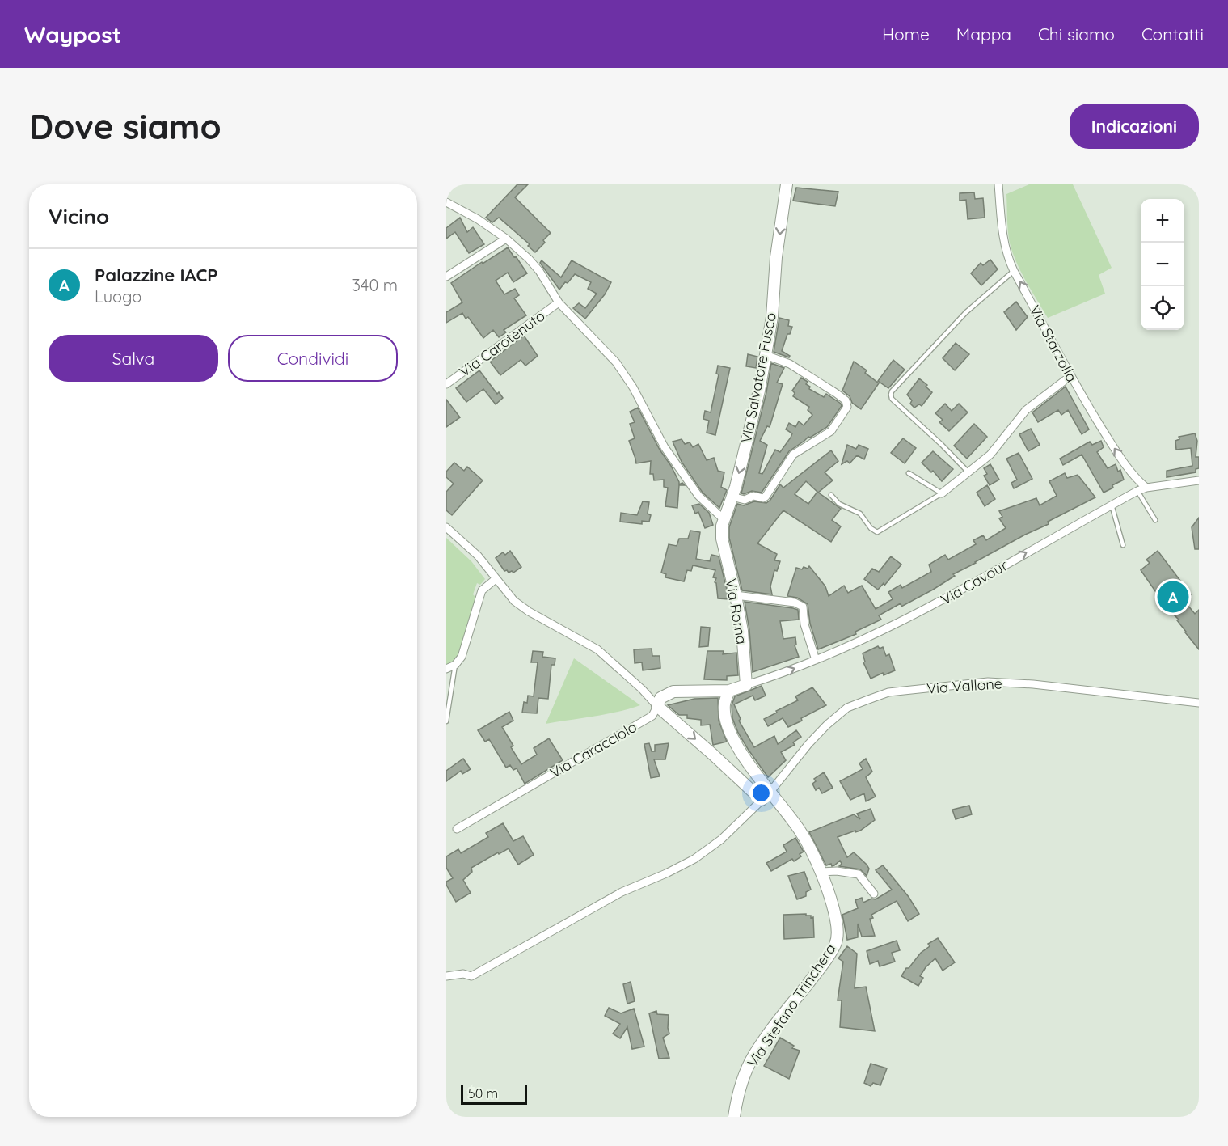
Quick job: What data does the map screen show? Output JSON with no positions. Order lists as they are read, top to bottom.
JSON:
{
  "streets": {
    "street": [
      "Via Carotenuto",
      "Via Starzolla",
      "Via Salvatore Fusco",
      "Via Cavour",
      "Via Roma",
      "Via Vallone",
      "Via Caracciolo",
      "Via Stefano Trinchera"
    ]
  },
  "crossings": [
    ["Via Starzolla", "Via Cavour"],
    ["Via Salvatore Fusco", "Via Roma"],
    ["Via Cavour", "Via Roma"],
    ["Via Vallone", "Via Stefano Trinchera"],
    ["Via Caracciolo", "Via Stefano Trinchera"]
  ],
  "one_way": ["Via Starzolla", "Via Salvatore Fusco", "Via Cavour"],
  "scale_bar": "50 m",
  "page": {
    "header": "Waypost",
    "nav": [
      "Home",
      "Mappa",
      "Chi siamo",
      "Contatti"
    ],
    "buttons": [
      "Indicazioni",
      ["Salva", "Condividi"]
    ],
    "title": "Dove siamo",
    "heading": "Vicino",
    "map_buttons": ["+", "−"],
    "list": [
      {
        "mark": "A",
        "name": "Palazzine IACP",
        "note": "Luogo",
        "value": "340 m"
      }
    ],
    "pins": "A",
    "scale": "50 m"
  }
}
